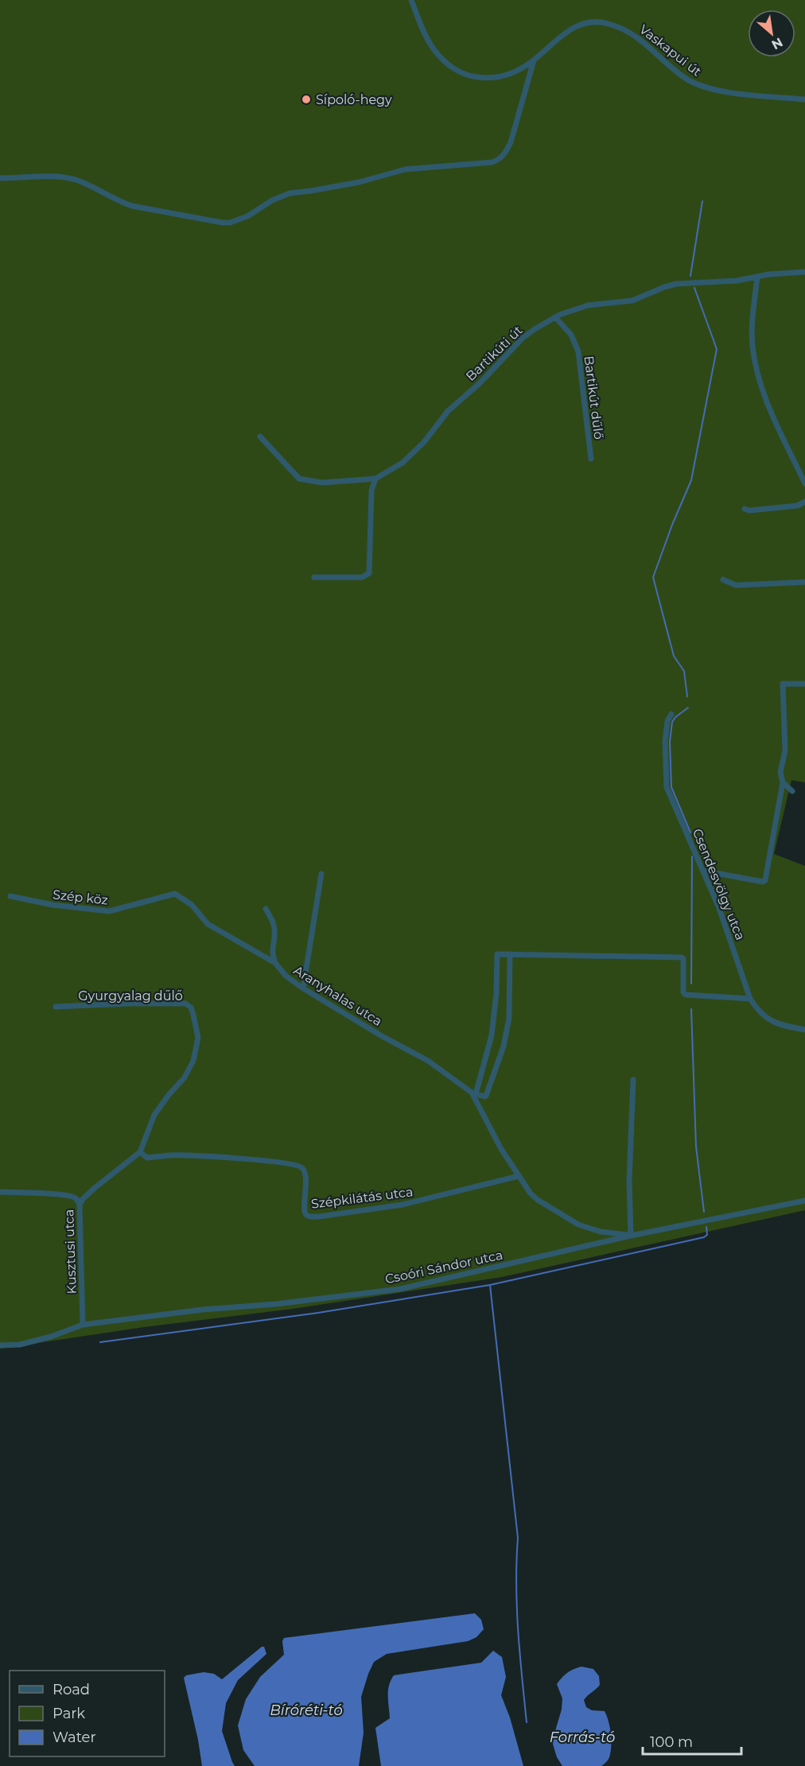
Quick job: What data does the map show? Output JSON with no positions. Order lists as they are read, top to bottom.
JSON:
{
  "streets": {
    "street": [
      "Vaskapui út",
      "Bartikúti út",
      "Bartikút dűlő",
      "Csendesvölgy utca",
      "Szép köz",
      "Gyurgyalag dűlő",
      "Aranyhalas utca",
      "Szépkilátás utca",
      "Kusztusi utca",
      "Csoóri Sándor utca"
    ]
  },
  "crossings": [
    ["Bartikúti út", "Bartikút dűlő"],
    ["Szép köz", "Aranyhalas utca"],
    ["Gyurgyalag dűlő", "Szépkilátás utca"],
    ["Aranyhalas utca", "Szépkilátás utca"],
    ["Aranyhalas utca", "Csoóri Sándor utca"],
    ["Kusztusi utca", "Csoóri Sándor utca"]
  ],
  "water": ["Bíróréti-tó", "Forrás-tó"],
  "places": ["Sípoló-hegy"],
  "legend": ["Road", "Park", "Water"],
  "scale_bar": "100 m",
  "north": "bottom right"
}
